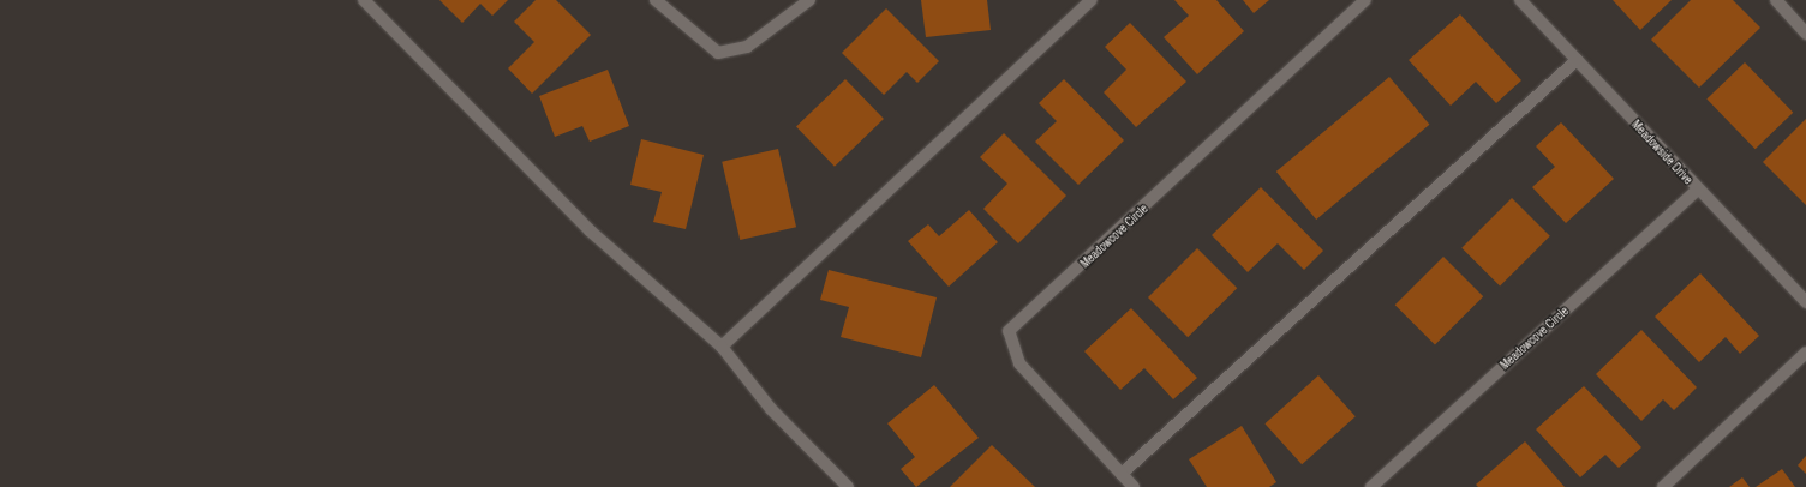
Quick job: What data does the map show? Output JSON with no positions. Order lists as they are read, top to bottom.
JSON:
{
  "streets": {
    "street": ["Meadowside Drive", "Meadowcove Circle"]
  },
  "crossings": [
    ["Meadowside Drive", "Meadowcove Circle"]
  ]
}
